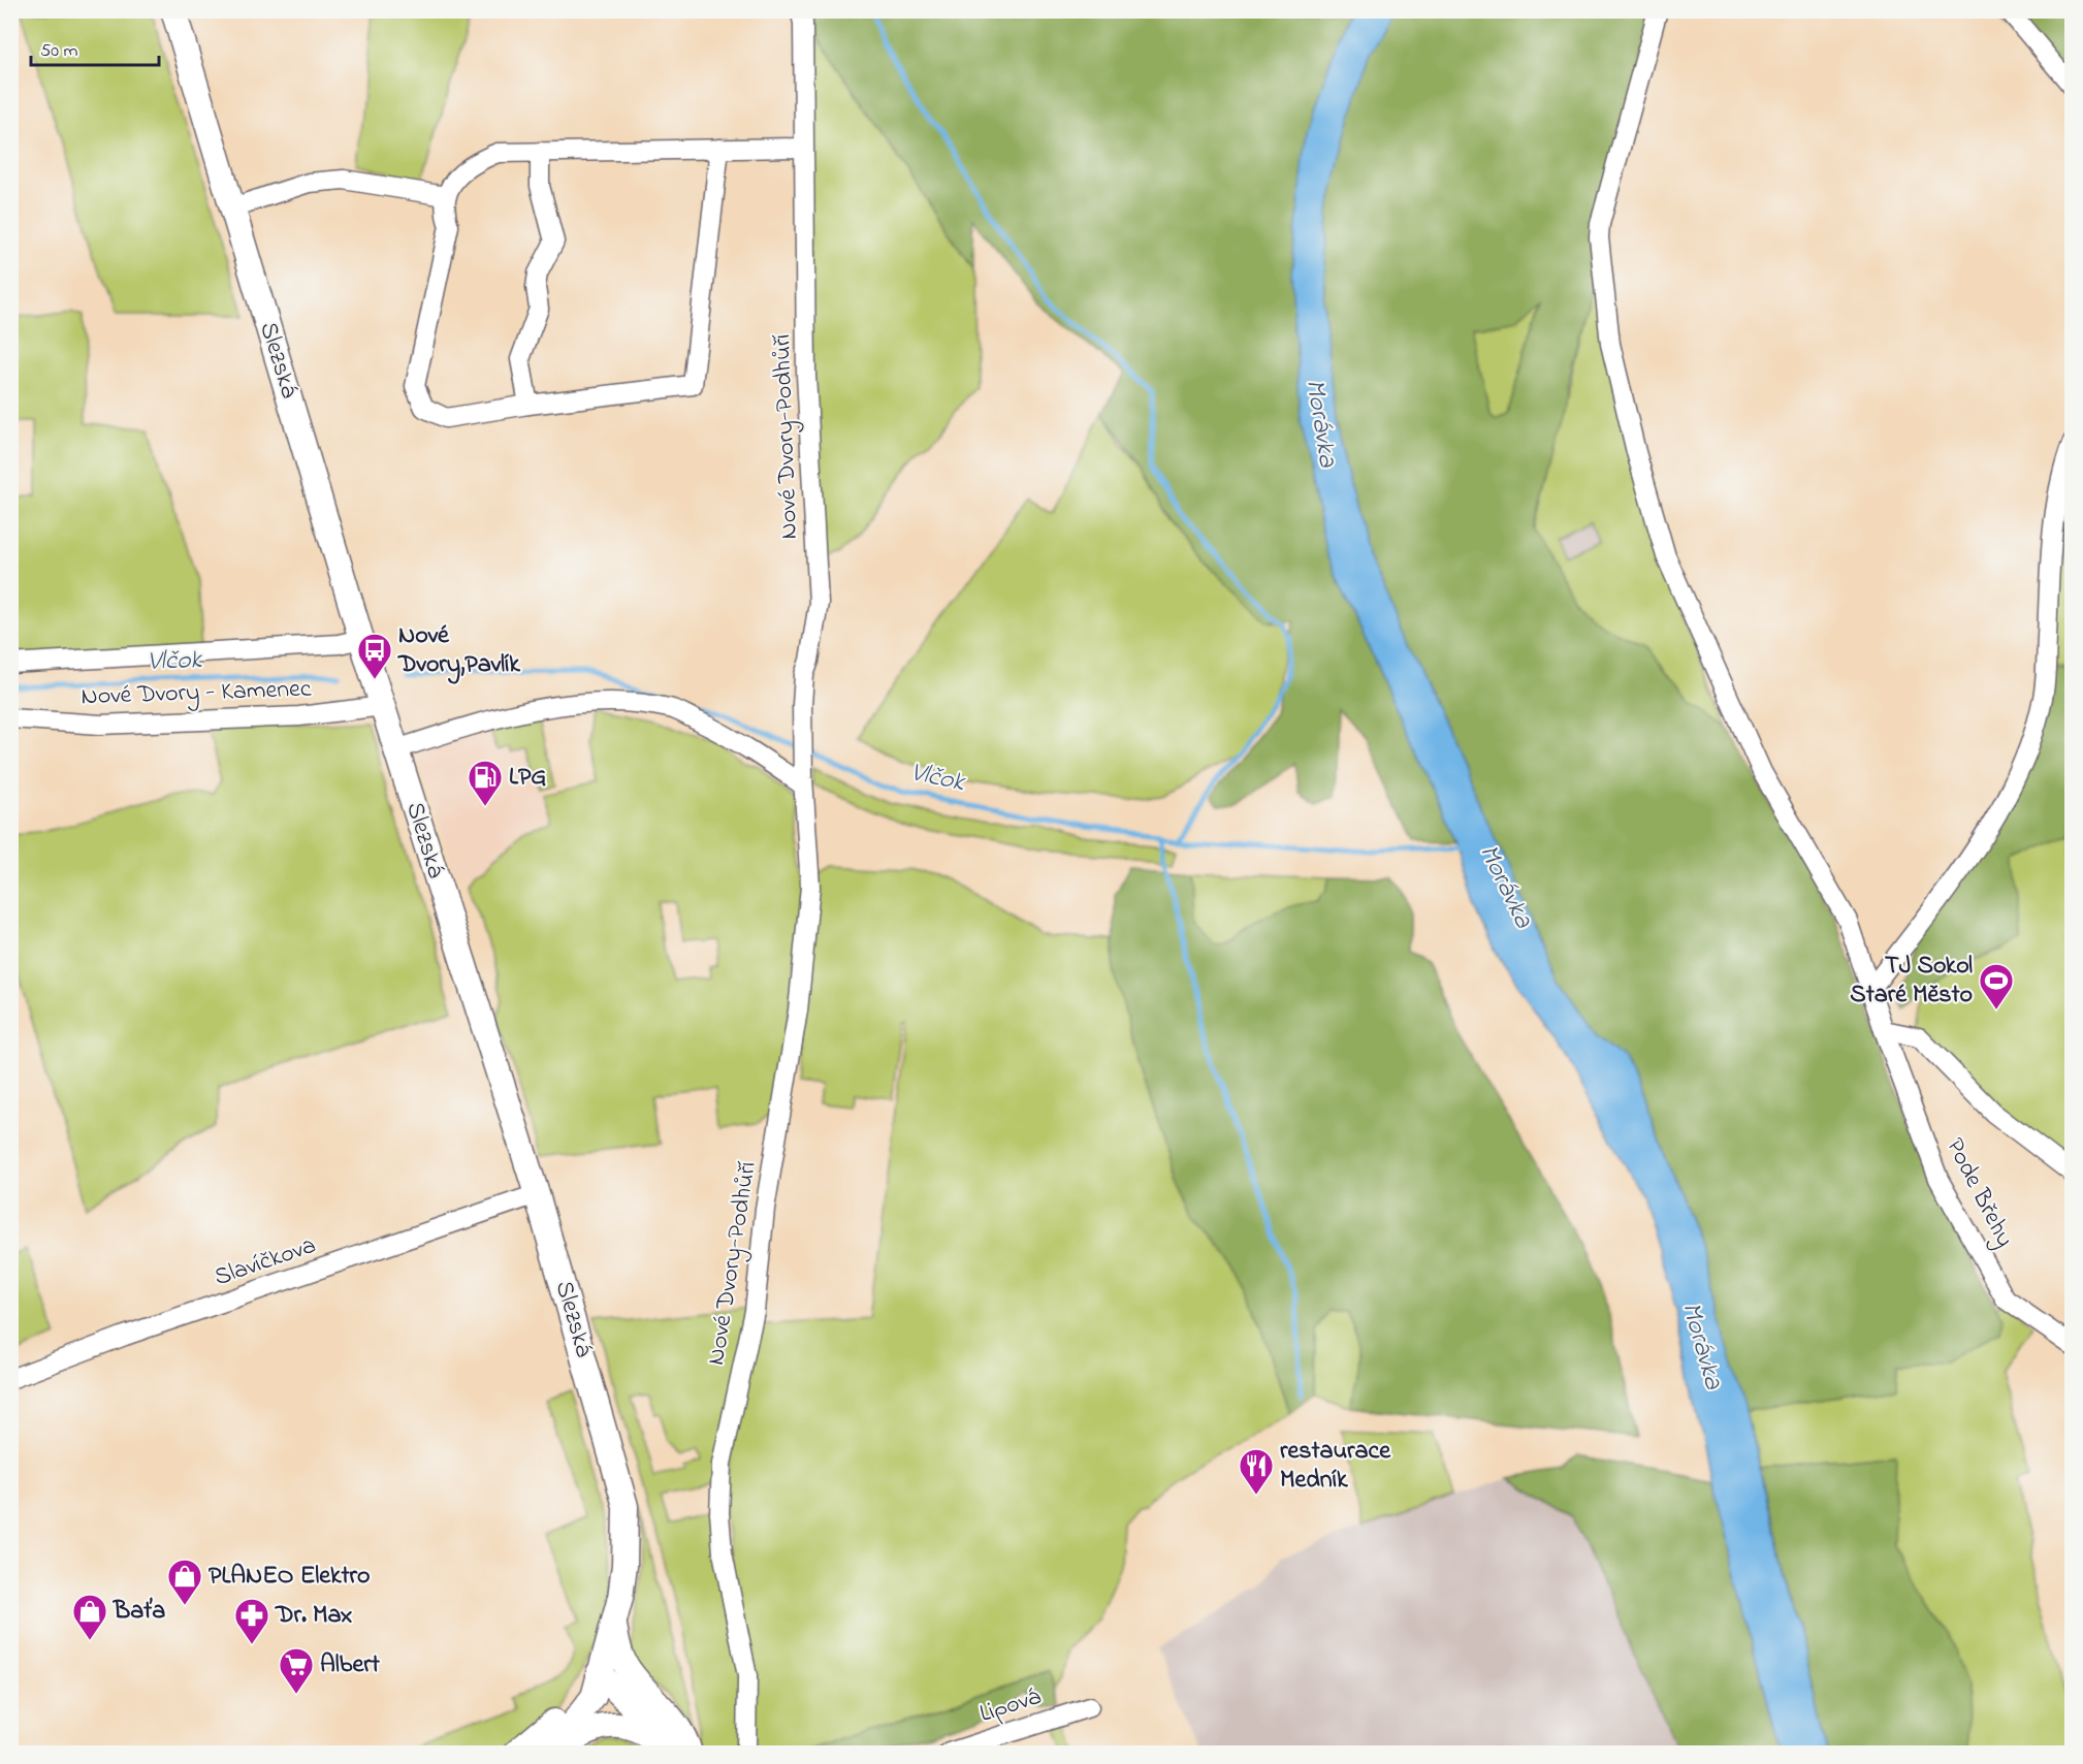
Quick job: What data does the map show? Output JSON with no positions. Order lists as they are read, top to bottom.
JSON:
{
  "streets": {
    "main road": ["Slezská"],
    "street": [
      "Nové Dvory-Podhůří",
      "Nové Dvory - Kamenec",
      "Pode Břehy",
      "Slavíčkova",
      "Lipová"
    ]
  },
  "crossings": [
    ["Slezská", "Nové Dvory - Kamenec"],
    ["Slezská", "Slavíčkova"]
  ],
  "water": ["Morávka", "Vlčok"],
  "places": {
    "bus stop": ["Nové Dvory,Pavlík"],
    "fuel station": ["LPG"],
    "sports": ["TJ Sokol Staré Město"],
    "restaurant": ["restaurace Medník"],
    "shop": ["PLANEO Elektro", "Baťa"],
    "pharmacy": ["Dr. Max"],
    "supermarket": ["Albert"]
  },
  "scale_bar": "50 m"
}
